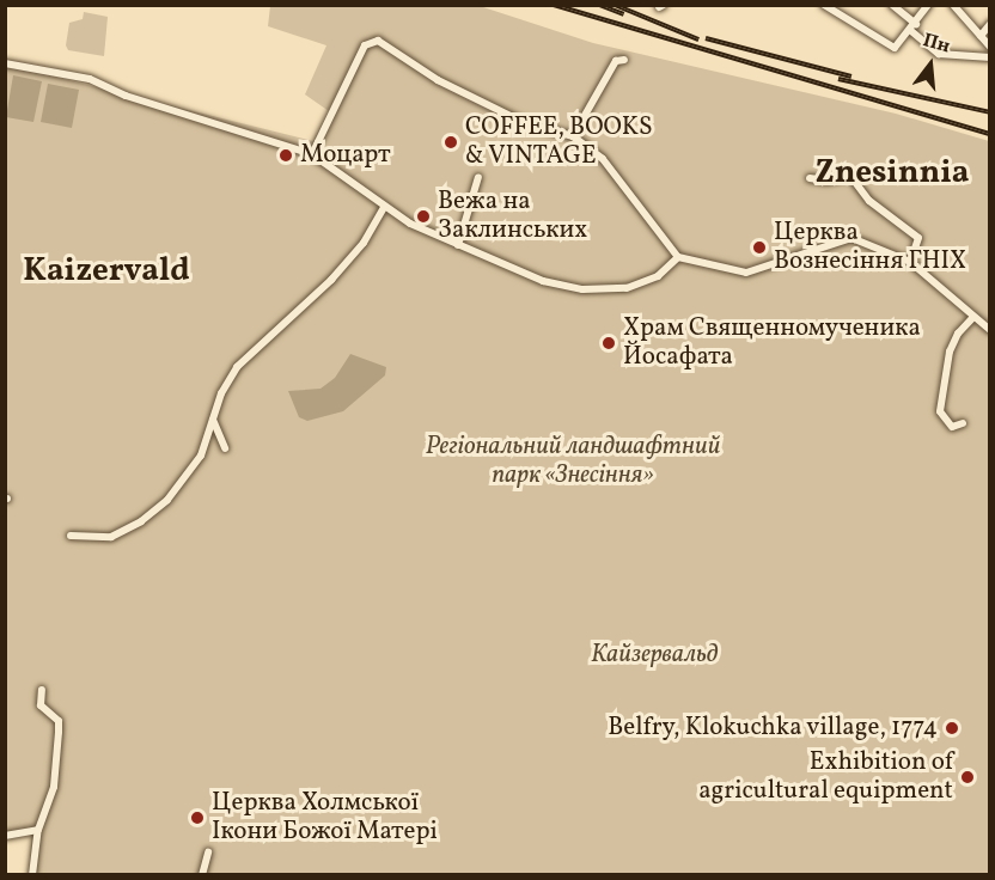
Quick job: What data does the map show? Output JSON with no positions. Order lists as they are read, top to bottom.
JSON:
{
  "districts": ["Znesinnia", "Kaizervald"],
  "parks": ["Регіональний ландшафтний парк «Знесіння»", "Кайзервальд"],
  "places": [
    "COFFEE, BOOKS & VINTAGE",
    "Моцарт",
    "Вежа на Заклинських",
    "Церква Вознесіння ГНІХ",
    "Храм Священномученика Йосафата",
    "Belfry, Klokuchka village, 1774",
    "Exhibition of agricultural equipment",
    "Церква Холмської Ікони Божої Матері"
  ],
  "north": "top"
}
